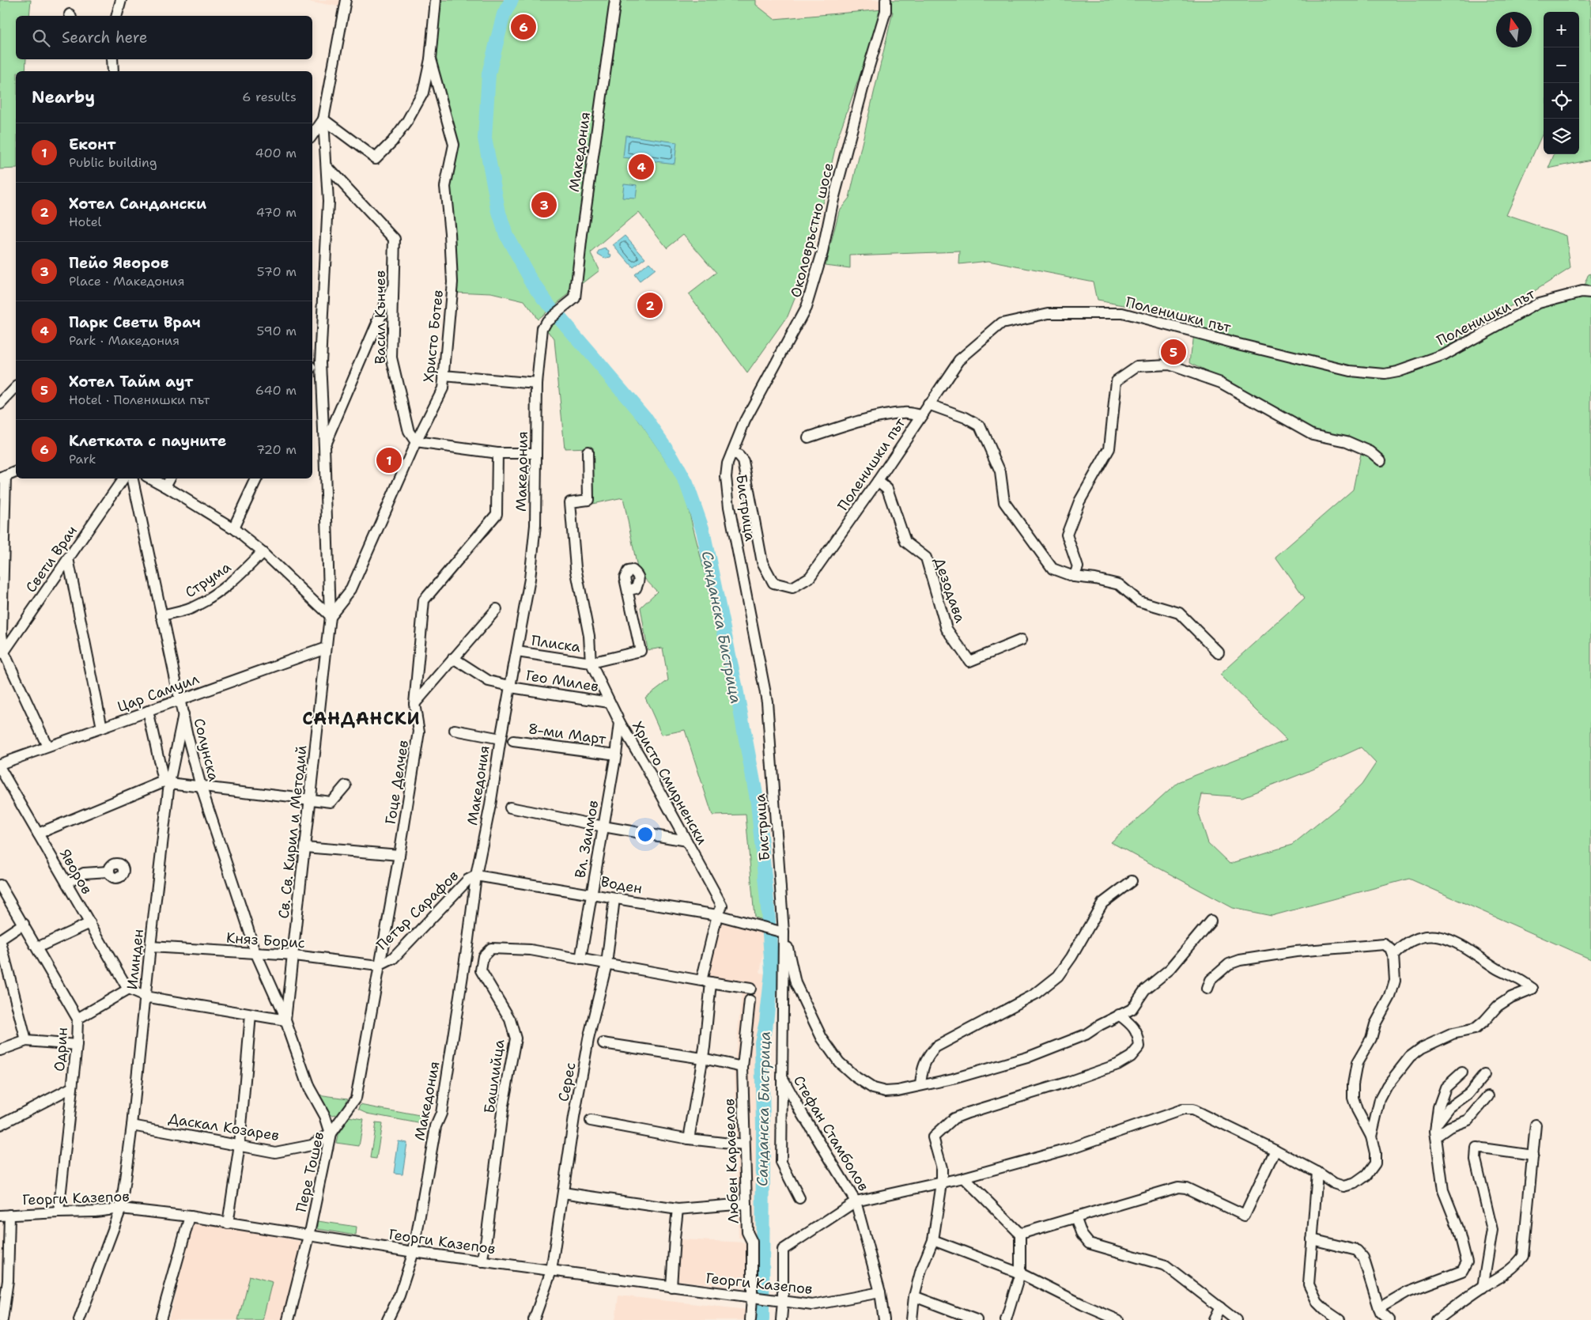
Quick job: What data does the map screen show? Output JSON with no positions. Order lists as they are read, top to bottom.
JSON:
{
  "streets": {
    "street": [
      "Македония",
      "Околовръстно шосе",
      "Поленишки път",
      "Васил Кънчев",
      "Христо Ботев",
      "Бистрица",
      "Свети Врач",
      "Струма",
      "Дезодава",
      "Плиска",
      "Гео Милев",
      "Цар Самуил",
      "8-ми Март",
      "Солунска",
      "Гоце Делчев",
      "Христо Смирненски",
      "Св. Св. Кирил и Методий",
      "Вл. Заимов",
      "Яворов",
      "Воден",
      "Петър Сарафов",
      "Княз Борис",
      "Илинден",
      "Одрин",
      "Башлийца",
      "Серес",
      "Даскал Козарев",
      "Стефан Стамболов",
      "Любен Каравелов",
      "Пере Тошев",
      "Георги Казепов"
    ]
  },
  "crossings": [
    ["Македония", "Плиска"],
    ["Македония", "Гео Милев"],
    ["Македония", "Воден"],
    ["Македония", "Петър Сарафов"],
    ["Македония", "Георги Казепов"],
    ["Околовръстно шосе", "Поленишки път"],
    ["Околовръстно шосе", "Бистрица"],
    ["Поленишки път", "Бистрица"],
    ["Поленишки път", "Дезодава"],
    ["Васил Кънчев", "Христо Ботев"],
    ["Васил Кънчев", "Св. Св. Кирил и Методий"],
    ["Христо Ботев", "Св. Св. Кирил и Методий"],
    ["Бистрица", "Воден"],
    ["Бистрица", "Стефан Стамболов"],
    ["Струма", "Солунска"],
    ["Плиска", "Христо Смирненски"],
    ["Гео Милев", "Христо Смирненски"],
    ["Цар Самуил", "Солунска"],
    ["Цар Самуил", "Св. Св. Кирил и Методий"],
    ["8-ми Март", "Вл. Заимов"],
    ["Солунска", "Св. Св. Кирил и Методий"],
    ["Солунска", "Княз Борис"],
    ["Солунска", "Илинден"],
    ["Солунска", "Даскал Козарев"],
    ["Солунска", "Пере Тошев"],
    ["Гоце Делчев", "Петър Сарафов"],
    ["Гоце Делчев", "Княз Борис"],
    ["Гоце Делчев", "Пере Тошев"],
    ["Христо Смирненски", "Вл. Заимов"],
    ["Христо Смирненски", "Воден"],
    ["Св. Св. Кирил и Методий", "Княз Борис"],
    ["Вл. Заимов", "Воден"],
    ["Вл. Заимов", "Башлийца"],
    ["Воден", "Петър Сарафов"],
    ["Воден", "Серес"],
    ["Петър Сарафов", "Княз Борис"],
    ["Петър Сарафов", "Пере Тошев"],
    ["Княз Борис", "Илинден"],
    ["Княз Борис", "Пере Тошев"],
    ["Илинден", "Даскал Козарев"],
    ["Илинден", "Георги Казепов"],
    ["Одрин", "Георги Казепов"],
    ["Башлийца", "Серес"],
    ["Башлийца", "Георги Казепов"],
    ["Серес", "Георги Казепов"],
    ["Даскал Козарев", "Пере Тошев"],
    ["Стефан Стамболов", "Георги Казепов"],
    ["Любен Каравелов", "Георги Казепов"],
    ["Пере Тошев", "Георги Казепов"]
  ],
  "districts": ["САНДАНСКИ"],
  "water": ["Санданска Бистрица"],
  "north": "top",
  "page": {
    "map_buttons": ["+", "−"],
    "pins": [
      "6",
      "4",
      "3",
      "2",
      "5",
      "1"
    ],
    "search": "Search here",
    "heading": ["Nearby", "6 results"],
    "list": [
      {
        "mark": "1",
        "name": "Еконт",
        "note": "Public building",
        "value": "400 m"
      },
      {
        "mark": "2",
        "name": "Хотел Сандански",
        "note": "Hotel",
        "value": "470 m"
      },
      {
        "mark": "3",
        "name": "Пейо Яворов",
        "note": "Place · Македония",
        "value": "570 m"
      },
      {
        "mark": "4",
        "name": "Парк Свети Врач",
        "note": "Park · Македония",
        "value": "590 m"
      },
      {
        "mark": "5",
        "name": "Хотел Тайм аут",
        "note": "Hotel · Поленишки път",
        "value": "640 m"
      },
      {
        "mark": "6",
        "name": "Клетката с пауните",
        "note": "Park",
        "value": "720 m"
      }
    ]
  }
}
